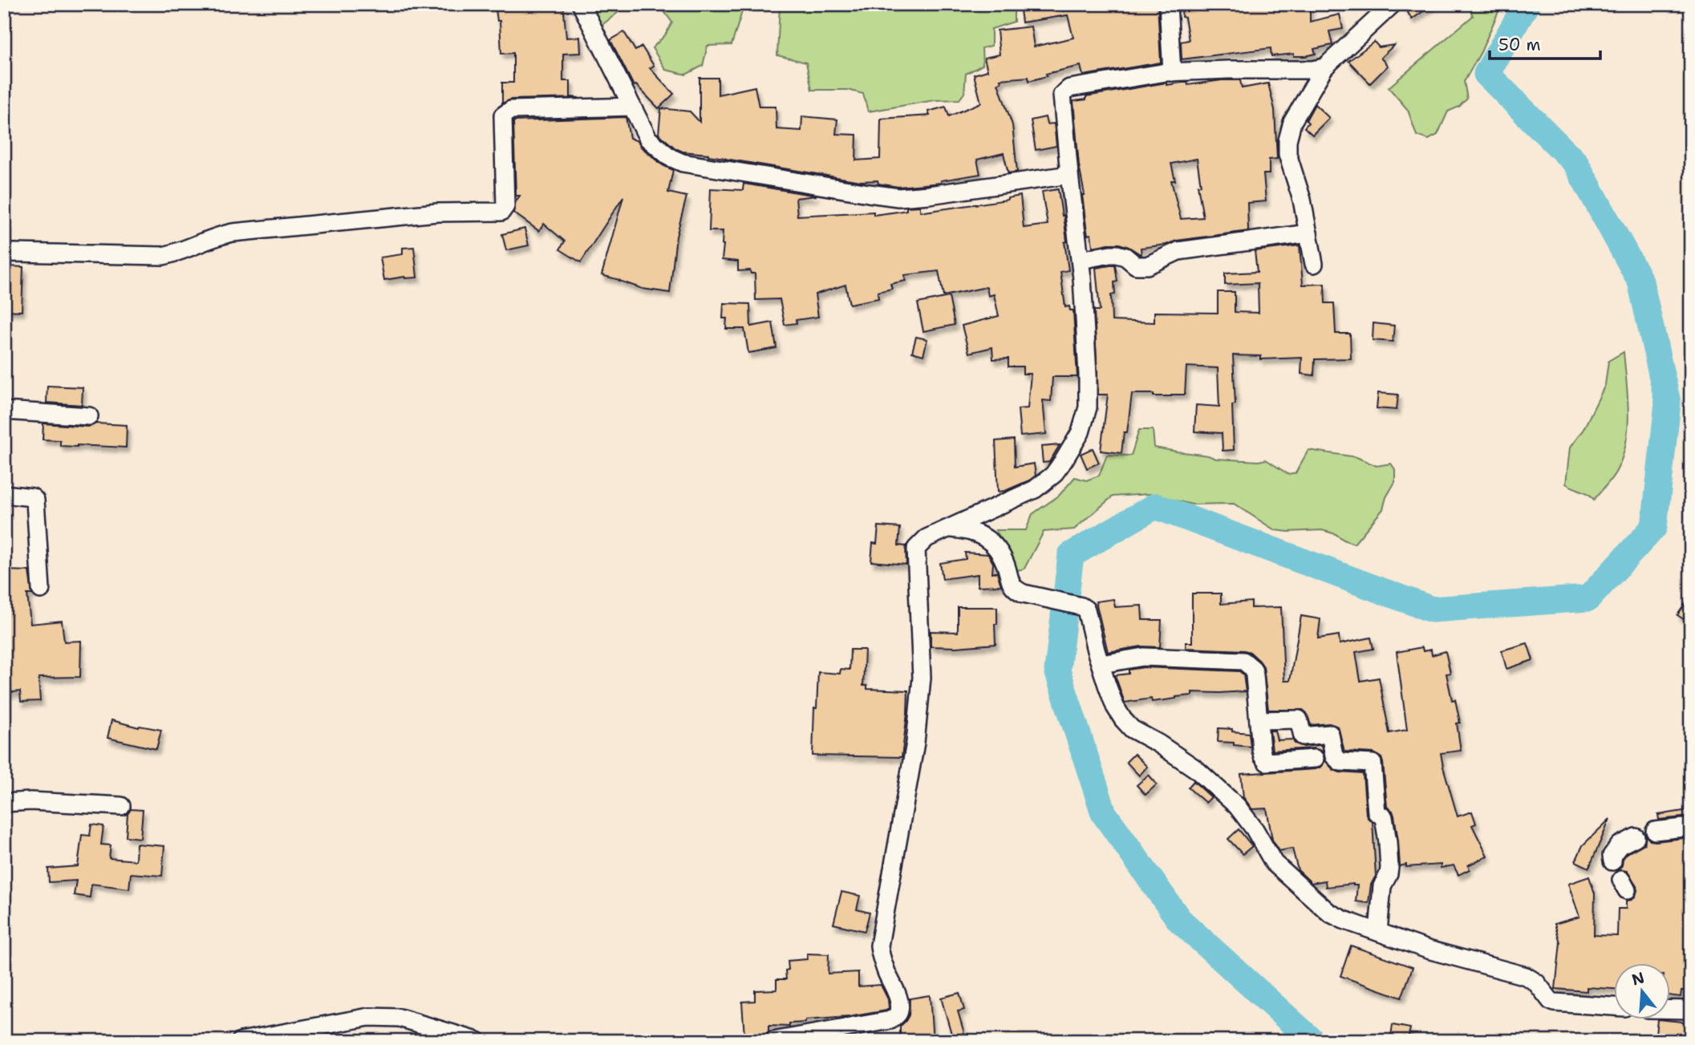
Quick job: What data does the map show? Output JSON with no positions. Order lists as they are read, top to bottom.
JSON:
{
  "scale_bar": "50 m",
  "north": "top"
}
